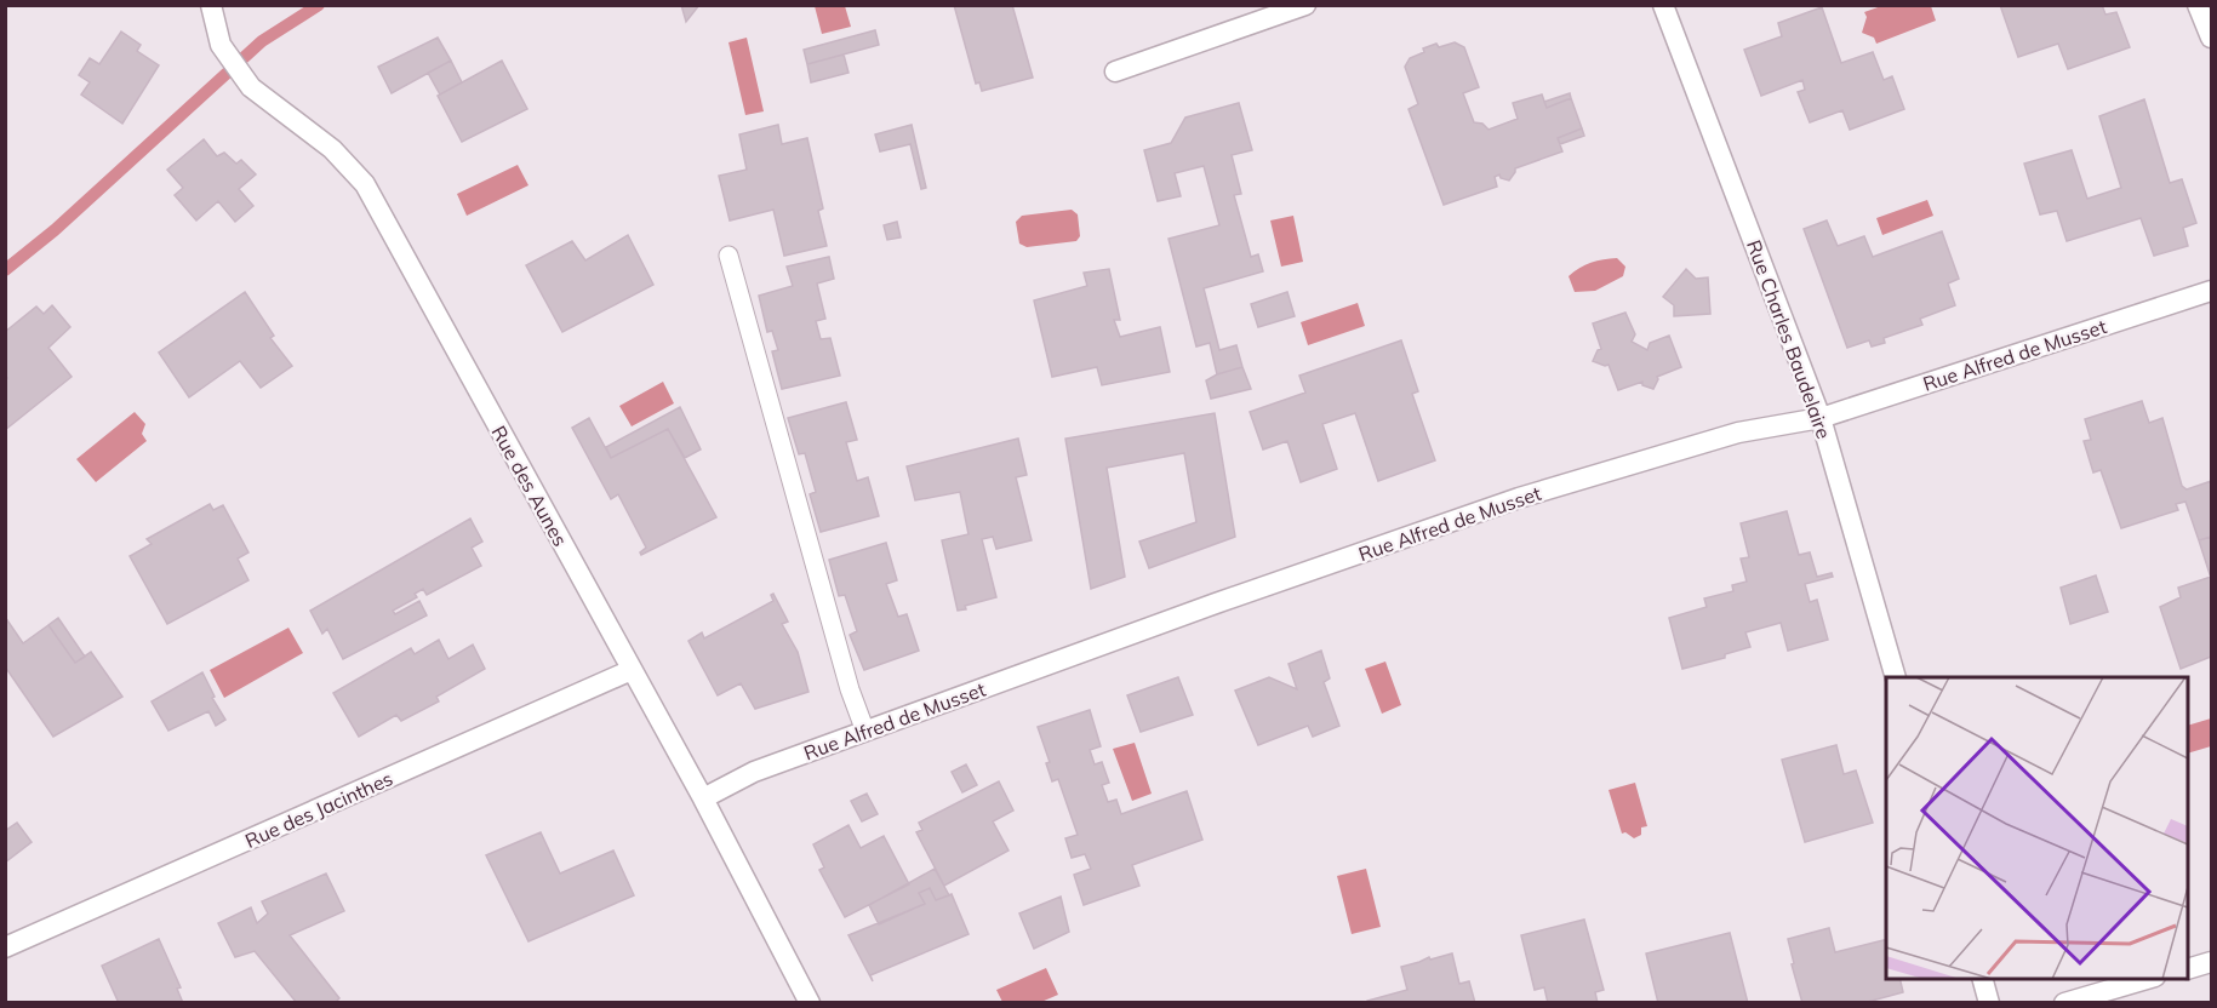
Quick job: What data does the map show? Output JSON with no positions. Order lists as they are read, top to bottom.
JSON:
{
  "streets": {
    "street": [
      "Rue Charles Baudelaire",
      "Rue Alfred de Musset",
      "Rue des Aunes",
      "Rue des Jacinthes"
    ]
  },
  "crossings": [
    ["Rue Charles Baudelaire", "Rue Alfred de Musset"],
    ["Rue Alfred de Musset", "Rue des Aunes"],
    ["Rue des Aunes", "Rue des Jacinthes"]
  ]
}
